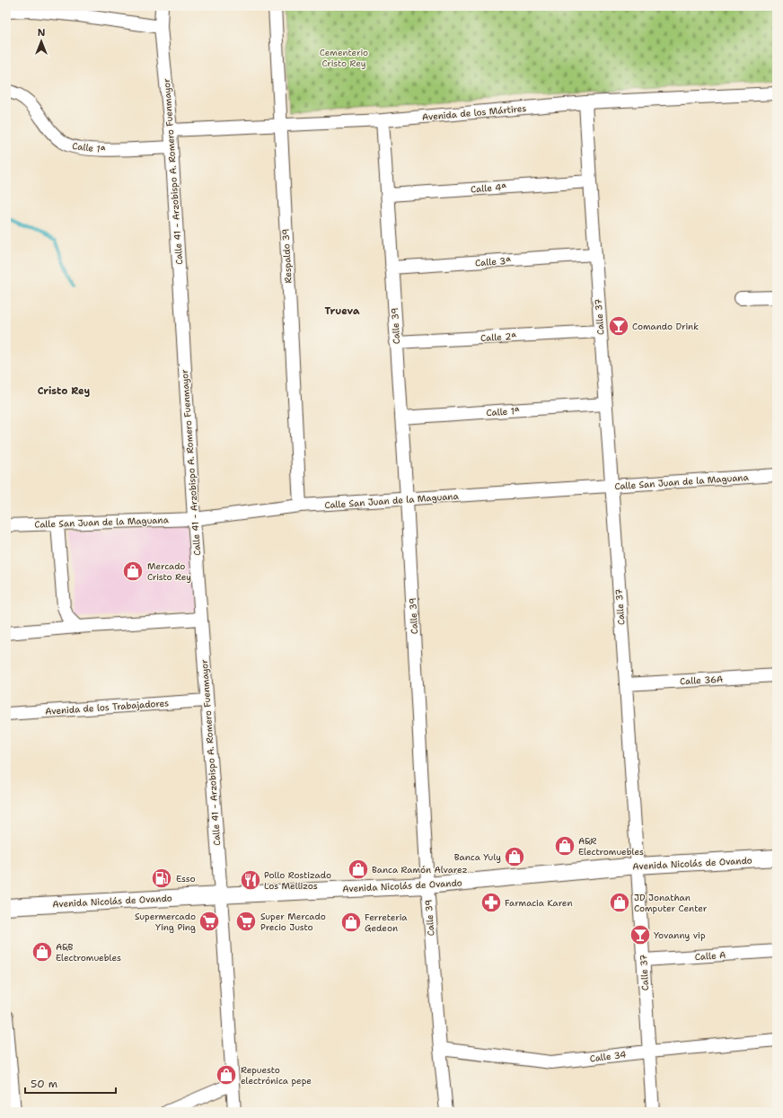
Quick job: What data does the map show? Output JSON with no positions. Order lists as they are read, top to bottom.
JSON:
{
  "streets": {
    "street": [
      "Avenida de los Mártires",
      "Calle 1ª",
      "Calle 41 - Arzobispo A. Romero Fuenmayor",
      "Calle 4ª",
      "Respaldo 39",
      "Calle 3ª",
      "Calle 37",
      "Calle 39",
      "Calle 2ª",
      "Calle San Juan de la Maguana",
      "Calle 36A",
      "Avenida de los Trabajadores",
      "Avenida Nicolás de Ovando",
      "Calle A",
      "Calle 34"
    ]
  },
  "crossings": [
    ["Avenida de los Mártires", "Calle 41 - Arzobispo A. Romero Fuenmayor"],
    ["Avenida de los Mártires", "Respaldo 39"],
    ["Avenida de los Mártires", "Calle 37"],
    ["Avenida de los Mártires", "Calle 39"],
    ["Calle 1ª", "Calle 41 - Arzobispo A. Romero Fuenmayor"],
    ["Calle 1ª", "Calle 37"],
    ["Calle 1ª", "Calle 39"],
    ["Calle 41 - Arzobispo A. Romero Fuenmayor", "Calle San Juan de la Maguana"],
    ["Calle 41 - Arzobispo A. Romero Fuenmayor", "Avenida de los Trabajadores"],
    ["Calle 41 - Arzobispo A. Romero Fuenmayor", "Avenida Nicolás de Ovando"],
    ["Calle 4ª", "Calle 37"],
    ["Calle 4ª", "Calle 39"],
    ["Respaldo 39", "Calle San Juan de la Maguana"],
    ["Calle 3ª", "Calle 37"],
    ["Calle 3ª", "Calle 39"],
    ["Calle 37", "Calle 2ª"],
    ["Calle 37", "Calle San Juan de la Maguana"],
    ["Calle 37", "Calle 36A"],
    ["Calle 37", "Avenida Nicolás de Ovando"],
    ["Calle 37", "Calle A"],
    ["Calle 37", "Calle 34"],
    ["Calle 39", "Calle 2ª"],
    ["Calle 39", "Calle San Juan de la Maguana"],
    ["Calle 39", "Avenida Nicolás de Ovando"],
    ["Calle 39", "Calle 34"]
  ],
  "districts": ["Trueva", "Cristo Rey"],
  "parks": ["Cementerio Cristo Rey"],
  "places": {
    "bar": ["Comando Drink", "Yovanny vip"],
    "shop": [
      "Mercado Cristo Rey",
      "A&R Electromuebles",
      "Banca Yuly",
      "Banca Ramón Alvarez",
      "JD Jonathan Computer Center",
      "Ferreteria Gedeon",
      "A&B Electromuebles",
      "Repuesto electrónica pepe"
    ],
    "fuel station": ["Esso"],
    "restaurant": ["Pollo Rostizado Los Mellizos"],
    "pharmacy": ["Farmacia Karen"],
    "supermarket": ["Supermercado Ying Ping", "Super Mercado Precio Justo"]
  },
  "scale_bar": "50 m",
  "north": "top"
}
